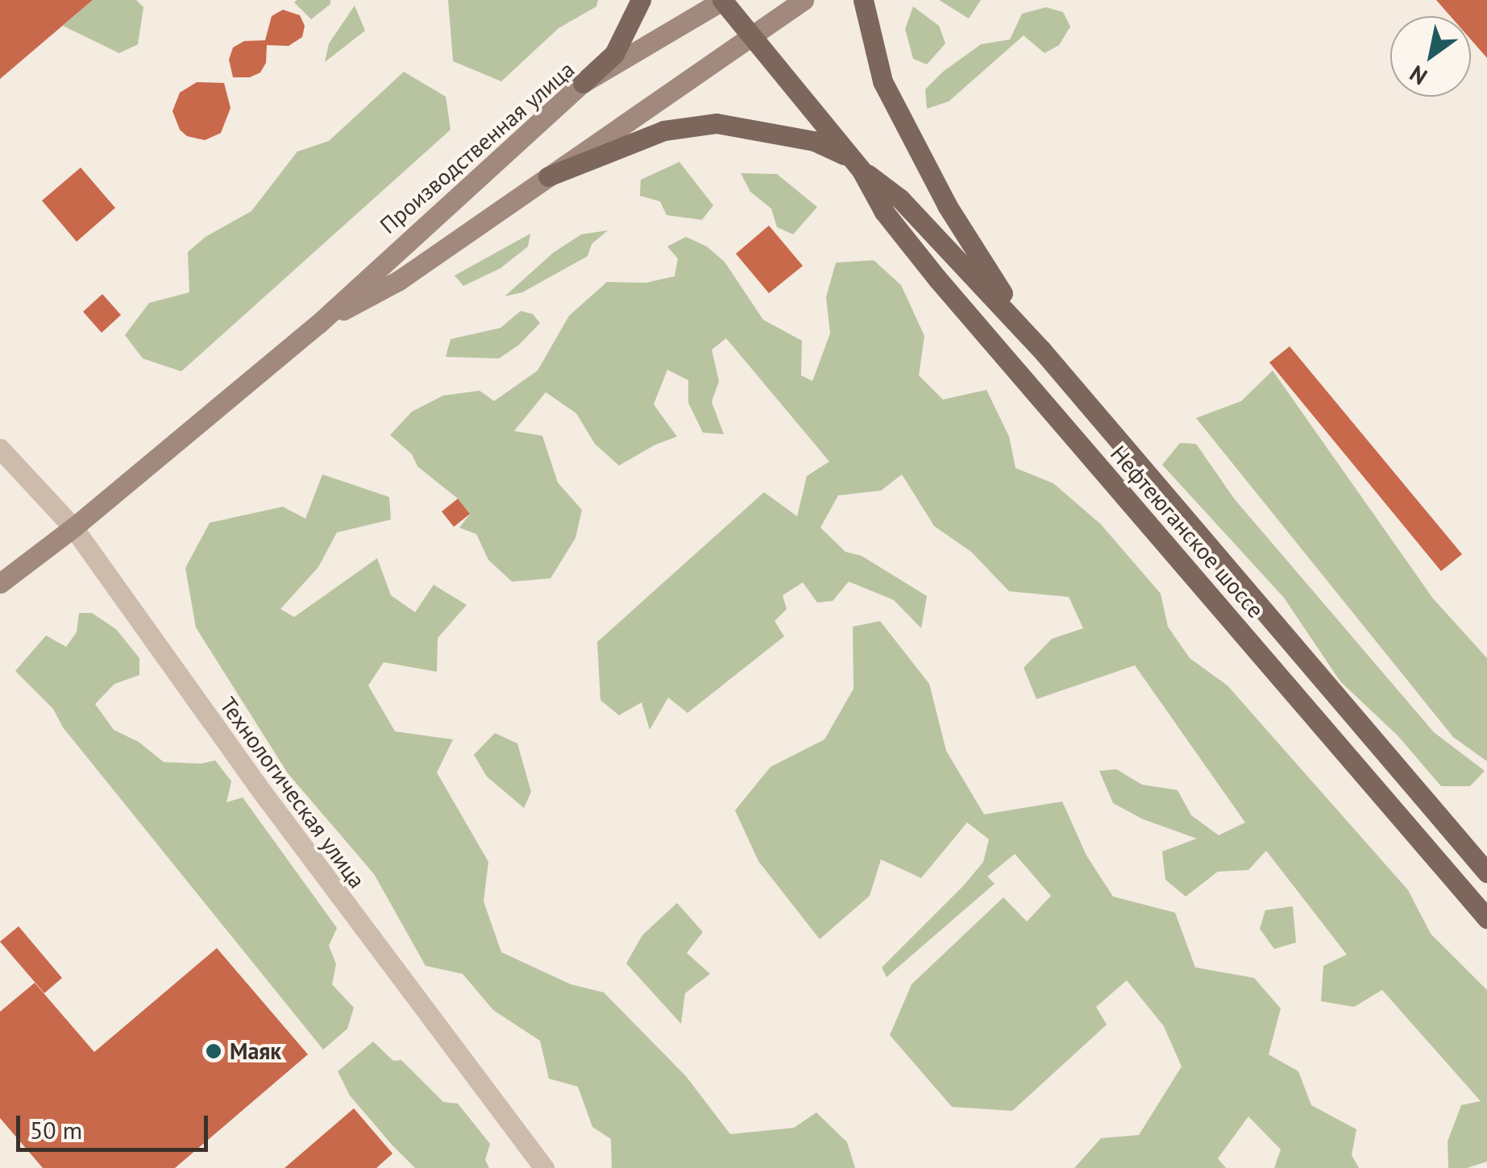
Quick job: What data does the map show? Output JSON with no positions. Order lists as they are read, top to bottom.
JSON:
{
  "streets": {
    "main road": ["Производственная улица", "Нефтеюганское шоссе"],
    "street": ["Технологическая улица"]
  },
  "crossings": [
    ["Производственная улица", "Нефтеюганское шоссе"],
    ["Производственная улица", "Технологическая улица"]
  ],
  "places": ["Маяк"],
  "scale_bar": "50 m",
  "north": "bottom left"
}
